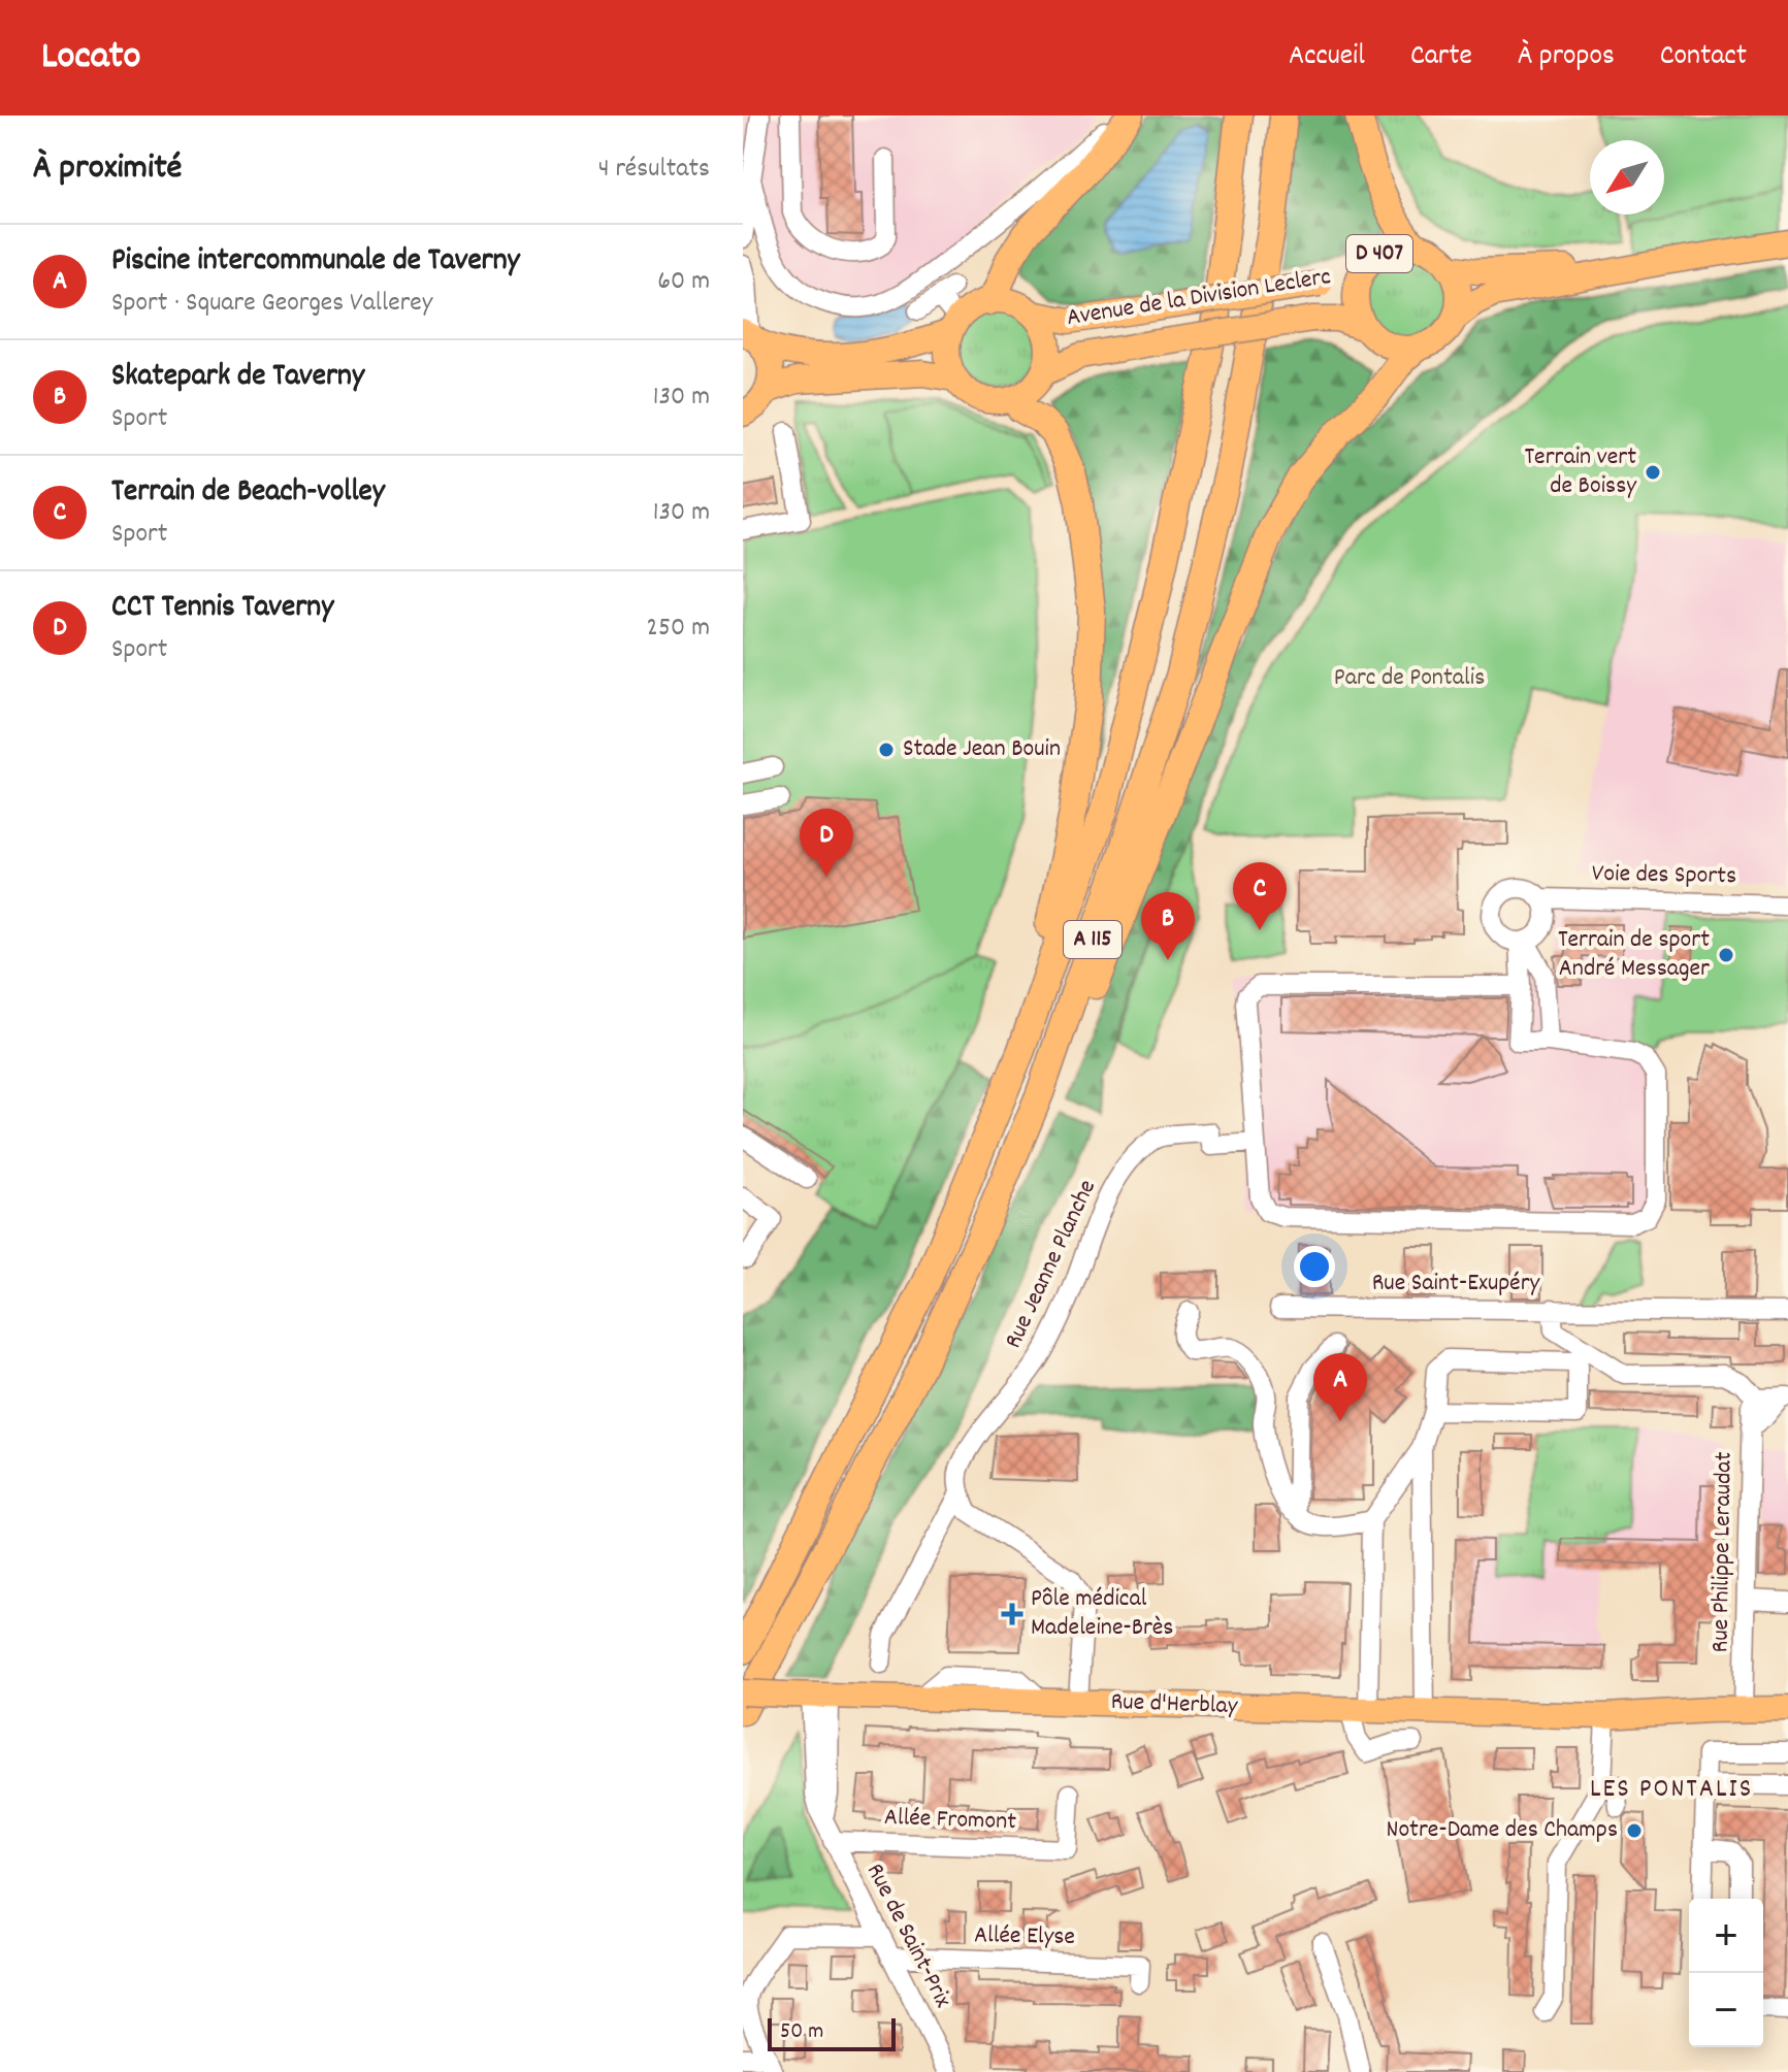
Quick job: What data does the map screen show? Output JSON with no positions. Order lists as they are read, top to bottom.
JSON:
{
  "streets": {
    "highway": ["A 115"],
    "main road": ["D 407", "Avenue de la Division Leclerc", "Rue d'Herblay"],
    "street": [
      "Voie des Sports",
      "Rue Jeanne Planche",
      "Rue Saint-Exupéry",
      "Rue Philippe Leraudat",
      "Allée Fromont",
      "Rue de Saint-Prix",
      "Allée Elyse"
    ]
  },
  "crossings": [
    ["D 407", "Avenue de la Division Leclerc"],
    ["Rue Saint-Exupéry", "Rue Philippe Leraudat"],
    ["Rue Philippe Leraudat", "Rue d'Herblay"],
    ["Rue d'Herblay", "Rue de Saint-Prix"],
    ["Allée Fromont", "Rue de Saint-Prix"],
    ["Rue de Saint-Prix", "Allée Elyse"]
  ],
  "districts": ["LES PONTALIS"],
  "parks": ["Parc de Pontalis"],
  "places": {
    "other": [
      "Terrain vert de Boissy",
      "Stade Jean Bouin",
      "Terrain de sport André Messager",
      "Notre-Dame des Champs"
    ],
    "health": ["Pôle médical Madeleine-Brès"]
  },
  "scale_bar": "50 m",
  "north": "bottom left",
  "page": {
    "header": "Locato",
    "nav": [
      "Accueil",
      "Carte",
      "À propos",
      "Contact"
    ],
    "heading": ["À proximité", "4 résultats"],
    "list": [
      {
        "mark": "A",
        "name": "Piscine intercommunale de Taverny",
        "note": "Sport · Square Georges Vallerey",
        "value": "60 m"
      },
      {
        "mark": "B",
        "name": "Skatepark de Taverny",
        "note": "Sport",
        "value": "130 m"
      },
      {
        "mark": "C",
        "name": "Terrain de Beach-volley",
        "note": "Sport",
        "value": "130 m"
      },
      {
        "mark": "D",
        "name": "CCT Tennis Taverny",
        "note": "Sport",
        "value": "250 m"
      }
    ],
    "pins": [
      "D",
      "C",
      "B",
      "A"
    ],
    "map_buttons": ["+", "−"],
    "scale": "50 m"
  }
}
